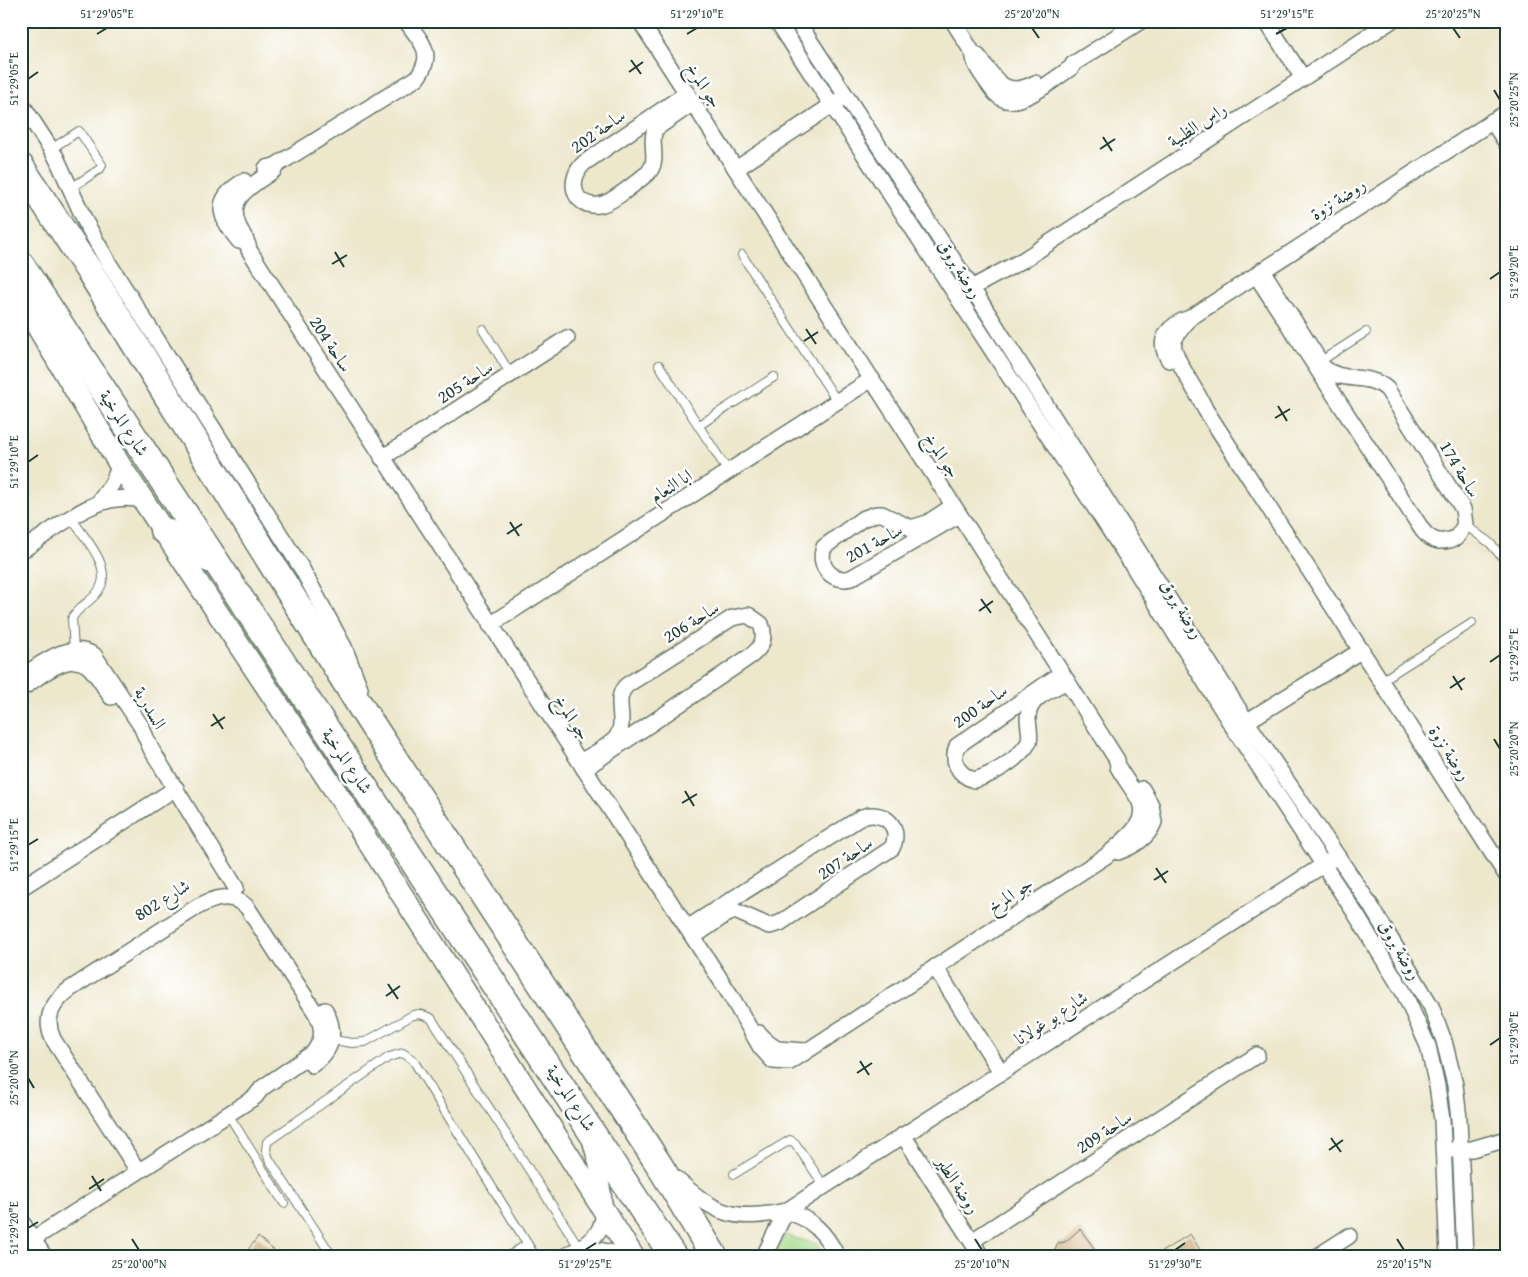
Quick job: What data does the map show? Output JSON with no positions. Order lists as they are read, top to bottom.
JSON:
{
  "streets": {
    "highway": ["شارع المرخية"],
    "street": [
      "جو المرخ",
      "راس الظبية",
      "ساحة 202",
      "روضة نزوة",
      "روضة بروق",
      "ساحة 204",
      "ساحة 205",
      "ساحة 174",
      "ابا النعام",
      "ساحة 201",
      "ساحة 206",
      "ساحة 200",
      "السدرية",
      "ساحة 207",
      "شارع 802",
      "شارع بو غولانا",
      "ساحة 209",
      "روضة الطير"
    ]
  },
  "crossings": [
    ["جو المرخ", "ساحة 202"],
    ["جو المرخ", "ساحة 204"],
    ["جو المرخ", "ساحة 205"],
    ["جو المرخ", "ابا النعام"],
    ["جو المرخ", "ساحة 201"],
    ["جو المرخ", "ساحة 206"],
    ["جو المرخ", "ساحة 200"],
    ["جو المرخ", "ساحة 207"],
    ["راس الظبية", "روضة بروق"],
    ["روضة نزوة", "ساحة 174"],
    ["روضة بروق", "شارع بو غولانا"],
    ["ساحة 204", "ساحة 205"],
    ["شارع بو غولانا", "روضة الطير"],
    ["ساحة 209", "روضة الطير"]
  ],
  "coordinates": [
    "51°29'05\"E",
    "51°29'10\"E",
    "25°20'20\"N",
    "51°29'15\"E",
    "25°20'25\"N",
    "51°29'20\"E",
    "51°29'25\"E",
    "51°29'30\"E",
    "25°20'00\"N",
    "25°20'10\"N",
    "25°20'15\"N"
  ]
}
